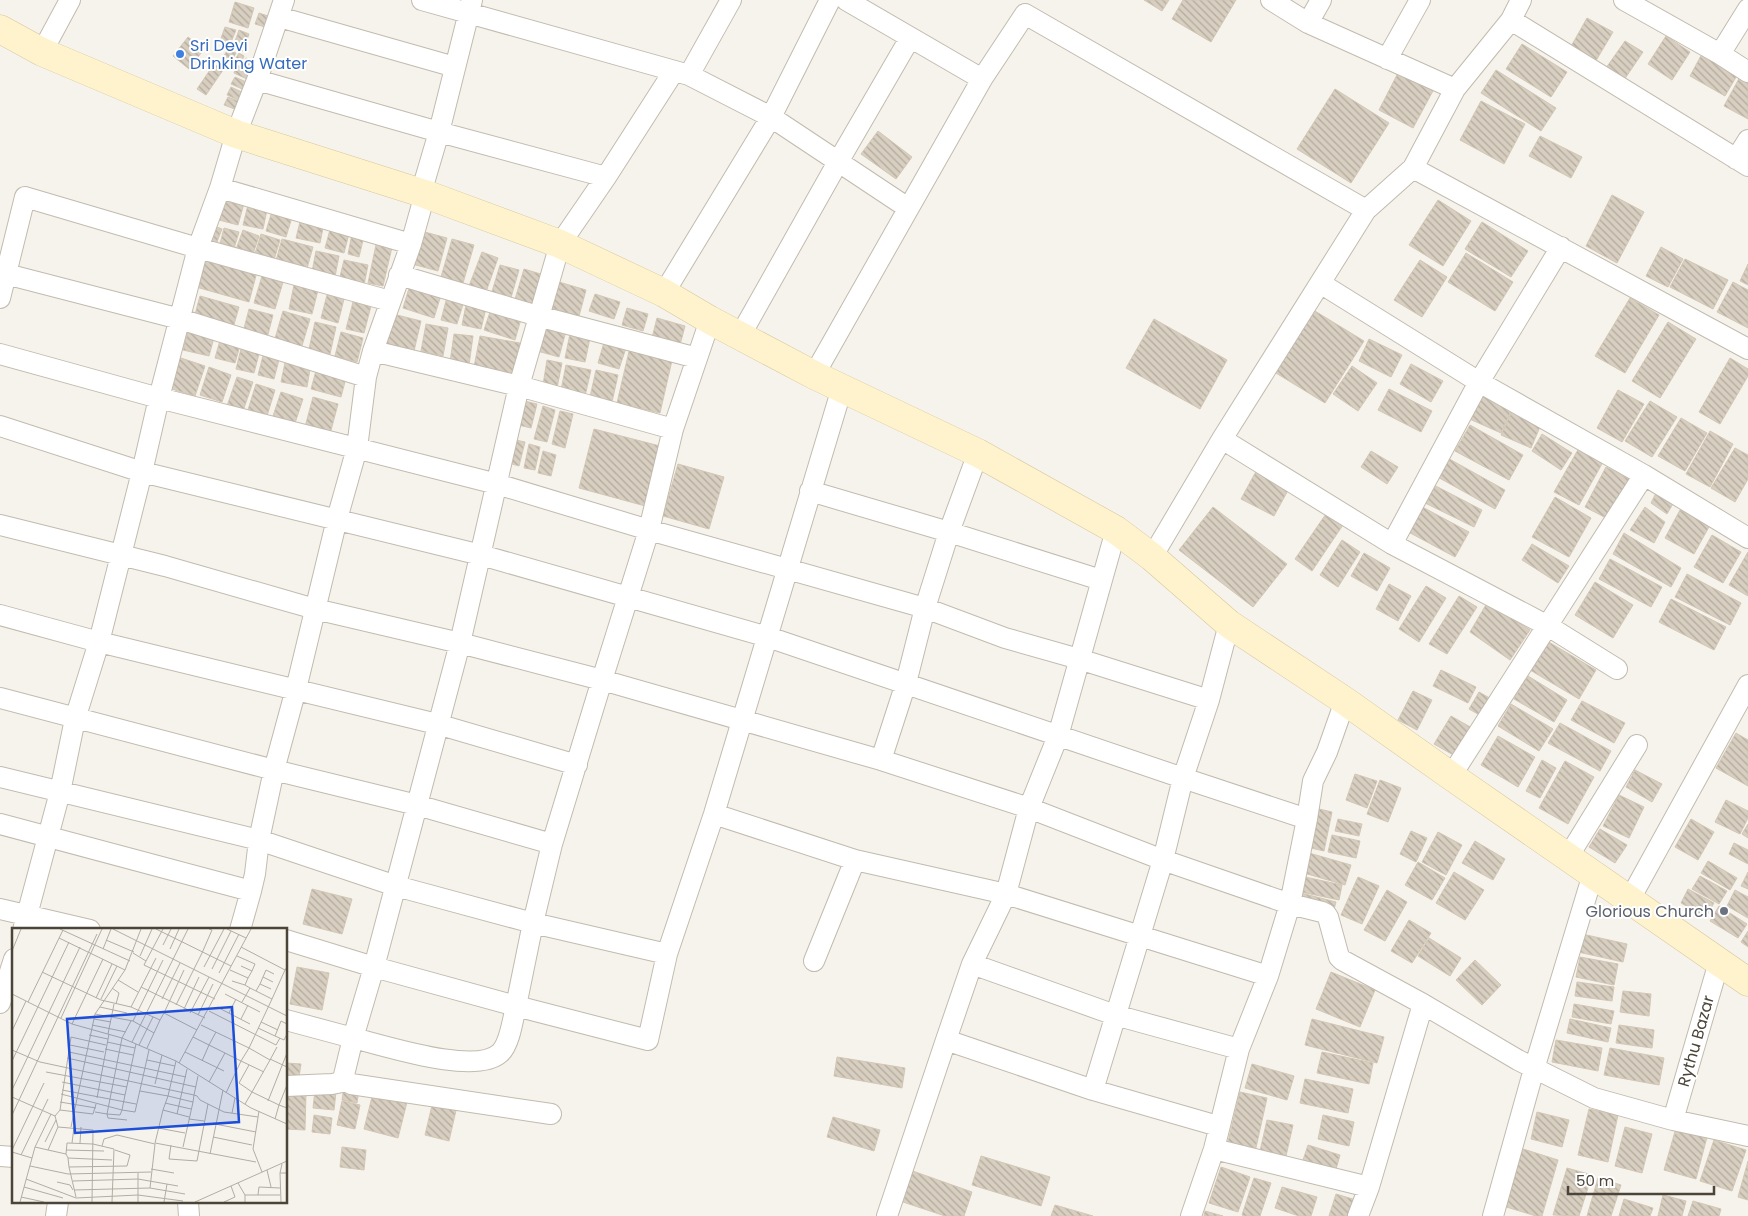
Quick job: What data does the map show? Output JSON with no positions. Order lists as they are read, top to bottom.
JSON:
{
  "streets": {
    "street": ["Rythu Bazar"]
  },
  "places": ["Sri Devi Drinking Water", "Glorious Church"],
  "scale_bar": "50 m"
}
